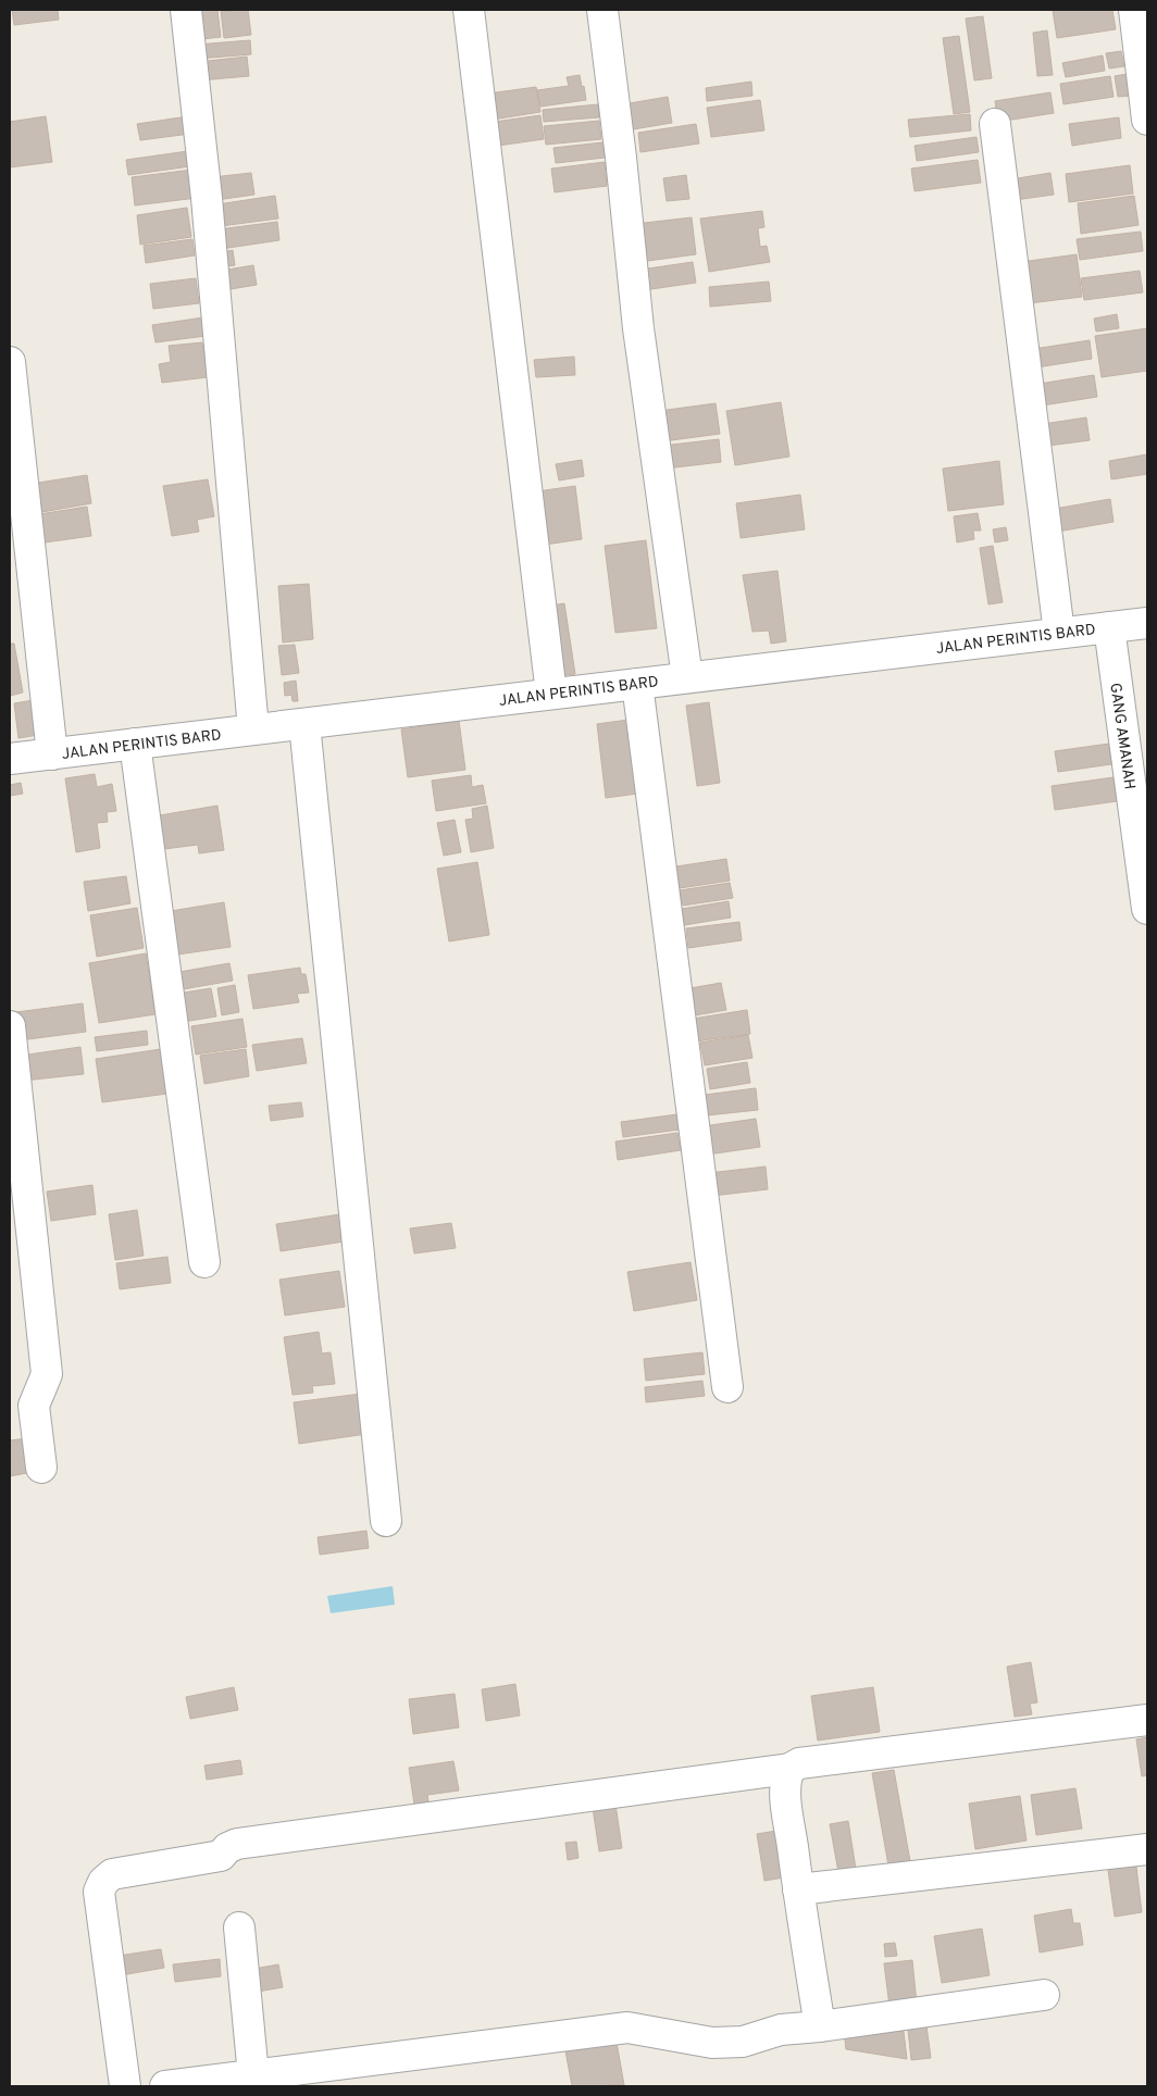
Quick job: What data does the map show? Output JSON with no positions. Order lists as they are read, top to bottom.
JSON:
{
  "streets": {
    "street": ["JALAN PERINTIS BARD", "GANG AMANAH"]
  },
  "crossings": [
    ["JALAN PERINTIS BARD", "GANG AMANAH"]
  ]
}
